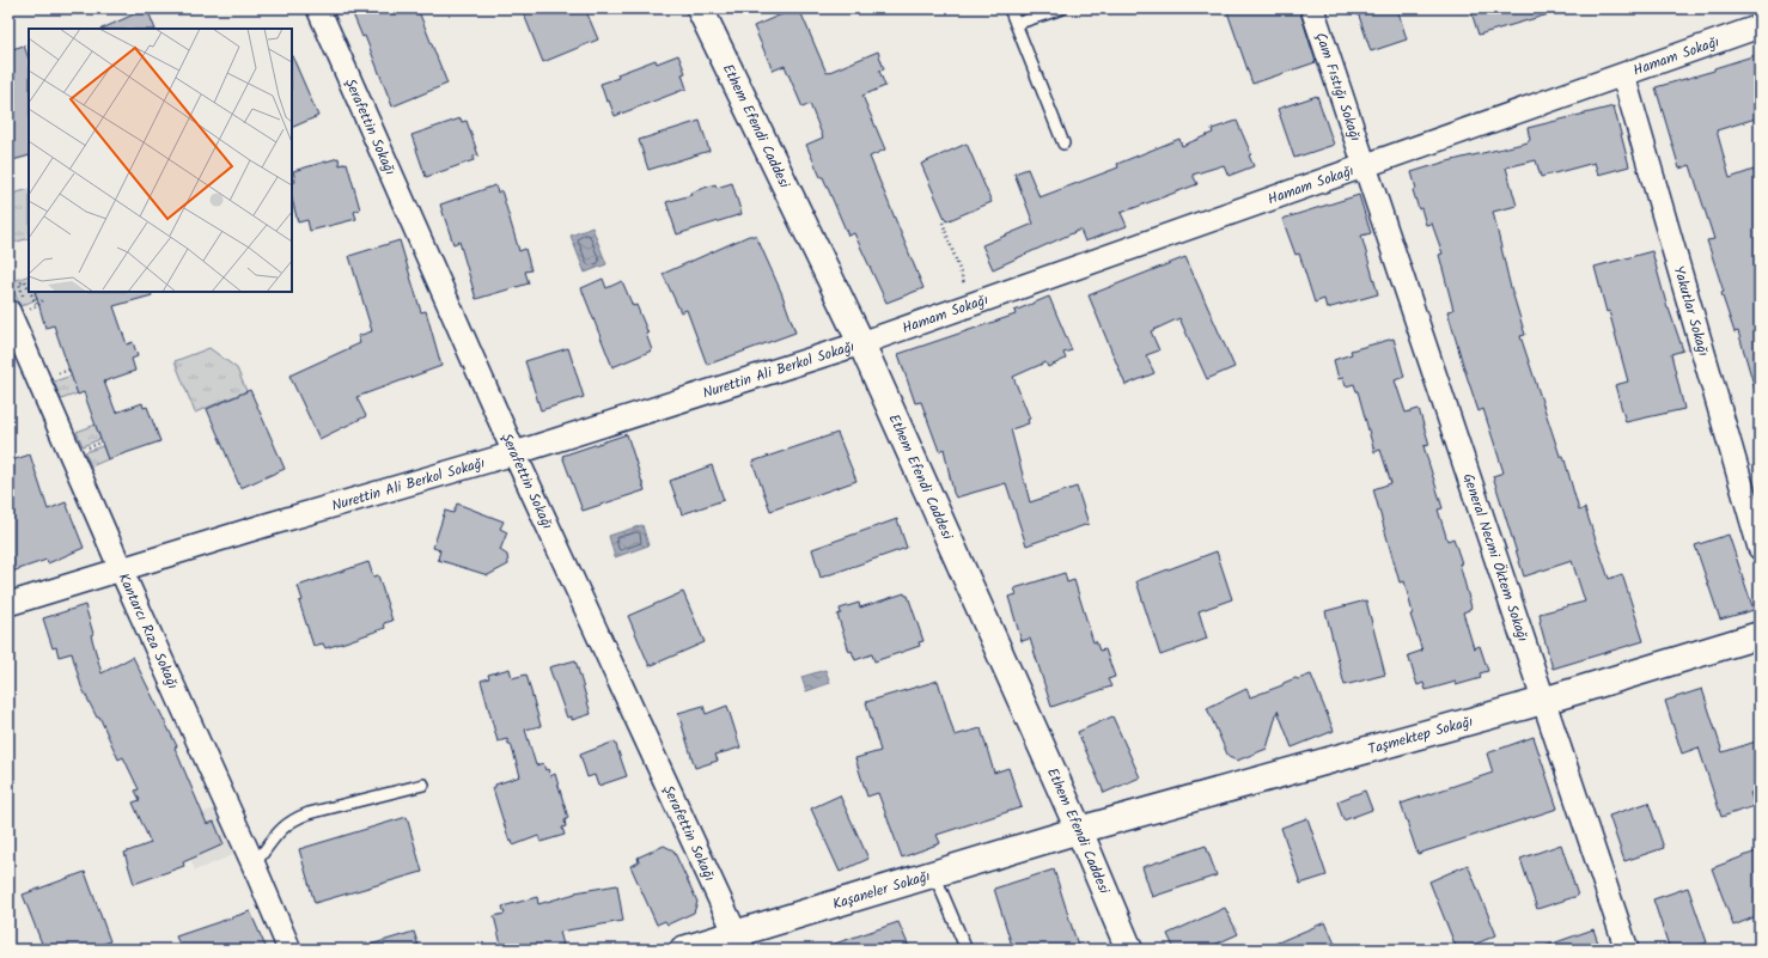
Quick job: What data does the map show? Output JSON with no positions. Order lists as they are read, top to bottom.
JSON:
{
  "streets": {
    "street": [
      "Hamam Sokağı",
      "Çam Fıstığı Sokağı",
      "Şerafettin Sokağı",
      "Ethem Efendi Caddesi",
      "Yakutlar Sokağı",
      "Nurettin Ali Berkol Sokağı",
      "General Necmi Öktem Sokağı",
      "Kantarcı Rıza Sokağı",
      "Taşmektep Sokağı",
      "Kaşaneler Sokağı"
    ]
  },
  "crossings": [
    ["Hamam Sokağı", "Çam Fıstığı Sokağı"],
    ["Hamam Sokağı", "Ethem Efendi Caddesi"],
    ["Hamam Sokağı", "Yakutlar Sokağı"],
    ["Hamam Sokağı", "Nurettin Ali Berkol Sokağı"],
    ["Hamam Sokağı", "General Necmi Öktem Sokağı"],
    ["Çam Fıstığı Sokağı", "General Necmi Öktem Sokağı"],
    ["Şerafettin Sokağı", "Nurettin Ali Berkol Sokağı"],
    ["Şerafettin Sokağı", "Kaşaneler Sokağı"],
    ["Ethem Efendi Caddesi", "Nurettin Ali Berkol Sokağı"],
    ["Ethem Efendi Caddesi", "Taşmektep Sokağı"],
    ["Ethem Efendi Caddesi", "Kaşaneler Sokağı"],
    ["Nurettin Ali Berkol Sokağı", "Kantarcı Rıza Sokağı"],
    ["General Necmi Öktem Sokağı", "Taşmektep Sokağı"],
    ["Taşmektep Sokağı", "Kaşaneler Sokağı"]
  ]
}
